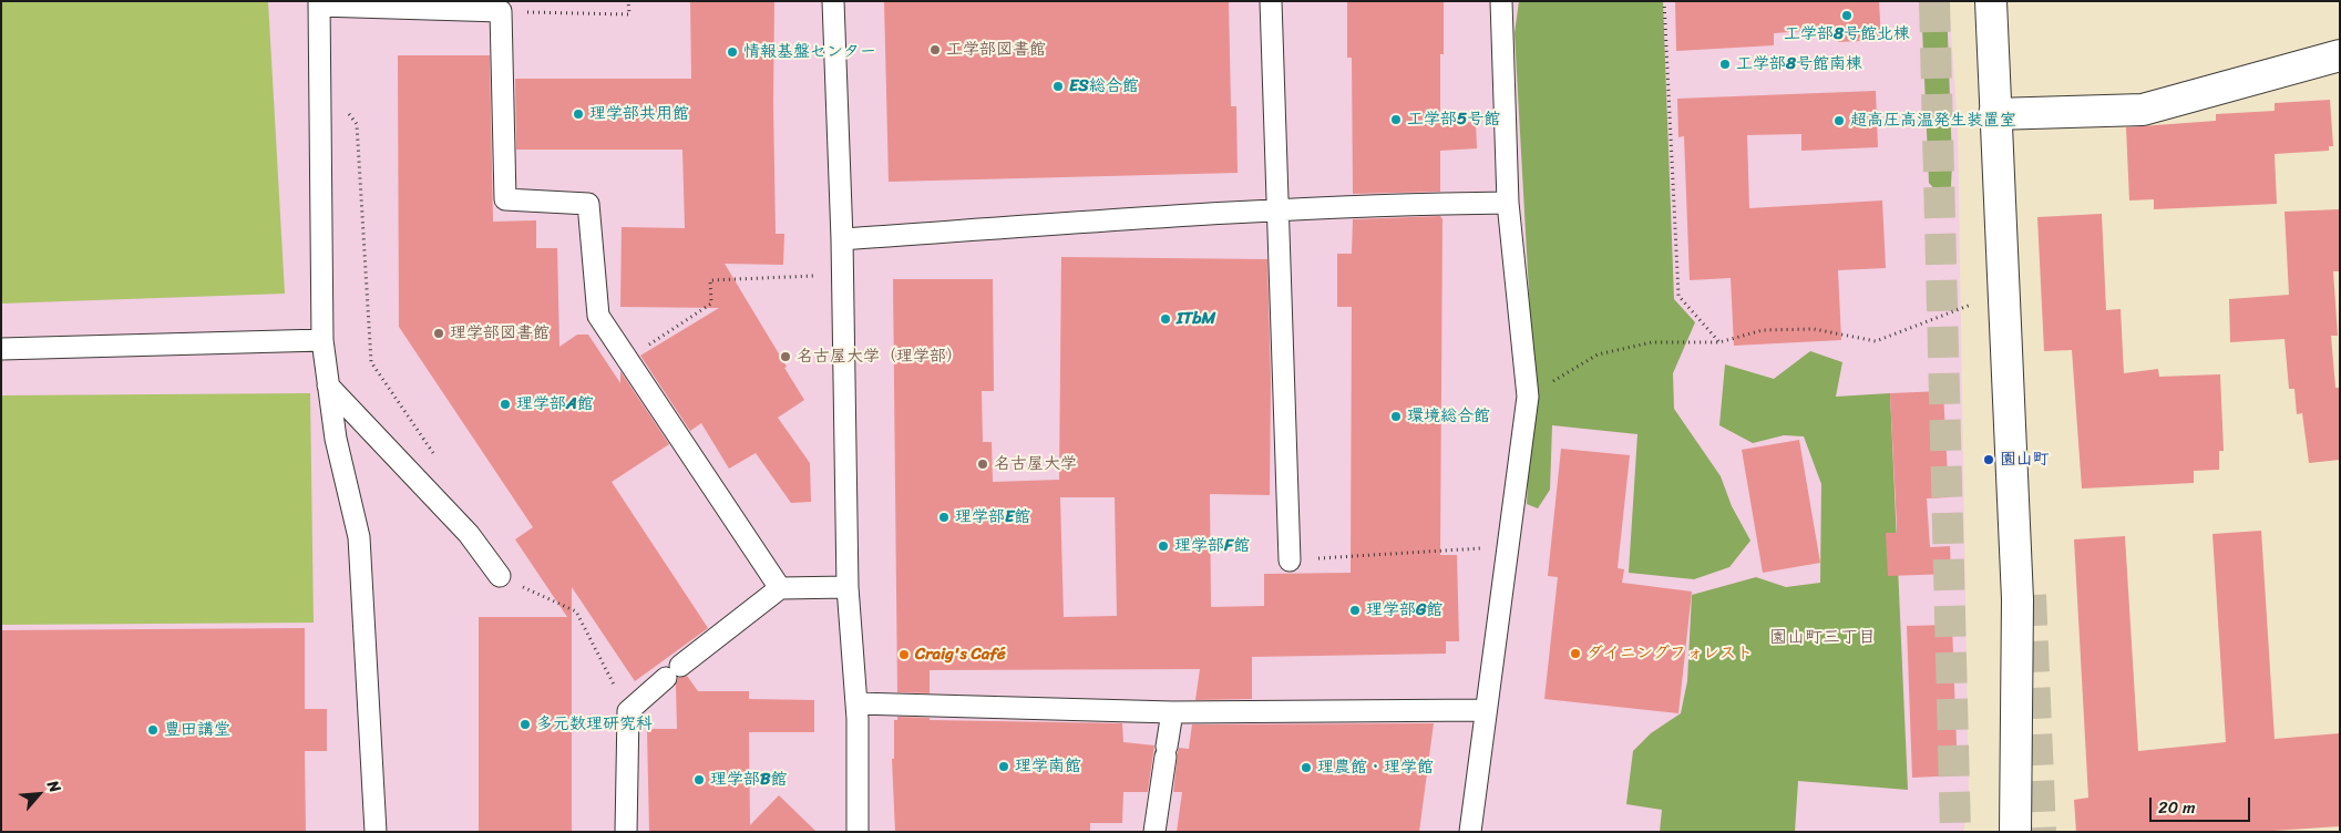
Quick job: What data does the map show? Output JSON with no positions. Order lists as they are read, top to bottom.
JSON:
{
  "districts": ["園山町三丁目"],
  "places": [
    "工学部8号館北棟",
    "工学部図書館",
    "情報基盤センター",
    "工学部8号館南棟",
    "ES総合館",
    "理学部共用館",
    "工学部5号館",
    "超高圧高温発生装置室",
    "ITbM",
    "理学部図書館",
    "名古屋大学（理学部）",
    "理学部A館",
    "環境総合館",
    "園山町",
    "名古屋大学",
    "理学部E館",
    "理学部F館",
    "理学部G館",
    "ダイニングフォレスト",
    "Craig's Café",
    "多元数理研究科",
    "豊田講堂",
    "理学南館",
    "理農館・理学館",
    "理学部B館"
  ],
  "scale_bar": "20 m",
  "north": "top right"
}
